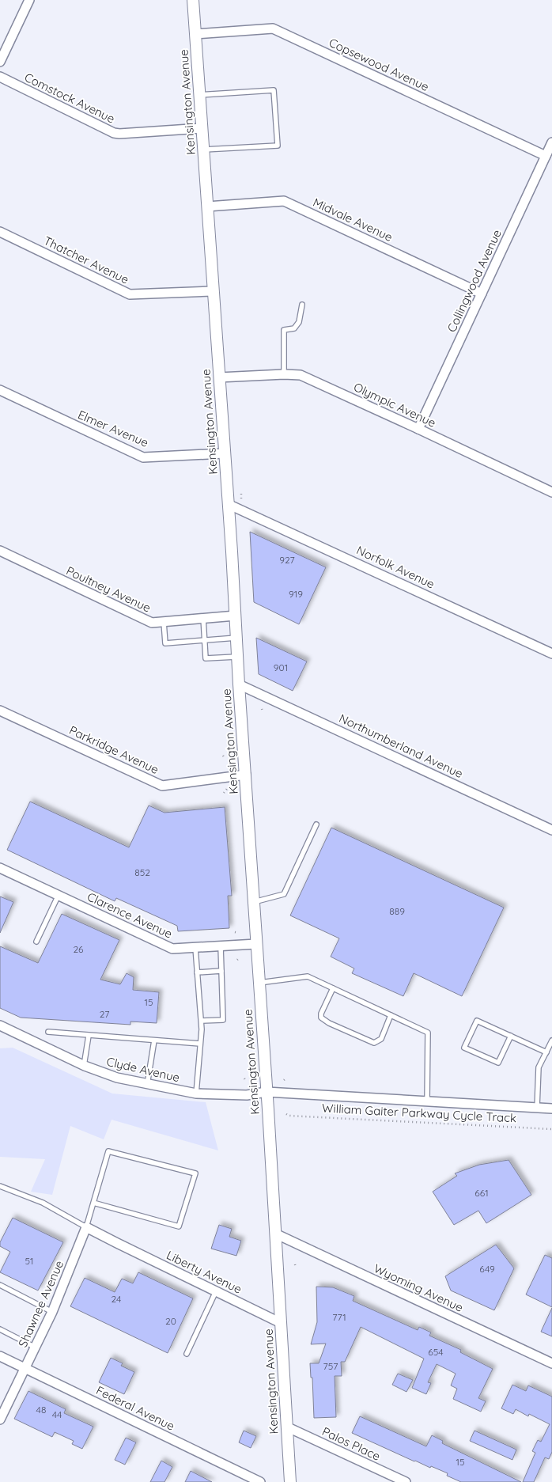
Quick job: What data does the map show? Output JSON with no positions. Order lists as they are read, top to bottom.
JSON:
{
  "streets": {
    "street": [
      "Copsewood Avenue",
      "Comstock Avenue",
      "Kensington Avenue",
      "Midvale Avenue",
      "Thatcher Avenue",
      "Collingwood Avenue",
      "Olympic Avenue",
      "Elmer Avenue",
      "Norfolk Avenue",
      "Poultney Avenue",
      "Northumberland Avenue",
      "Parkridge Avenue",
      "Clarence Avenue",
      "Clyde Avenue",
      "Liberty Avenue",
      "Wyoming Avenue",
      "Shawnee Avenue",
      "Federal Avenue",
      "Palos Place"
    ],
    "path": ["William Gaiter Parkway Cycle Track"]
  },
  "crossings": [
    ["Copsewood Avenue", "Kensington Avenue"],
    ["Copsewood Avenue", "Collingwood Avenue"],
    ["Comstock Avenue", "Kensington Avenue"],
    ["Kensington Avenue", "Midvale Avenue"],
    ["Kensington Avenue", "Thatcher Avenue"],
    ["Kensington Avenue", "Olympic Avenue"],
    ["Kensington Avenue", "Elmer Avenue"],
    ["Kensington Avenue", "Norfolk Avenue"],
    ["Kensington Avenue", "Poultney Avenue"],
    ["Kensington Avenue", "Northumberland Avenue"],
    ["Kensington Avenue", "Parkridge Avenue"],
    ["Kensington Avenue", "Clarence Avenue"],
    ["Kensington Avenue", "Clyde Avenue"],
    ["Kensington Avenue", "Liberty Avenue"],
    ["Kensington Avenue", "Wyoming Avenue"],
    ["Kensington Avenue", "Palos Place"],
    ["Midvale Avenue", "Collingwood Avenue"],
    ["Collingwood Avenue", "Olympic Avenue"],
    ["Liberty Avenue", "Shawnee Avenue"],
    ["Shawnee Avenue", "Federal Avenue"]
  ],
  "house_numbers": [
    "927",
    "919",
    "901",
    "852",
    "889",
    "26",
    "15",
    "27",
    "661",
    "51",
    "649",
    "24",
    "771",
    "20",
    "654",
    "757",
    "48",
    "44",
    "15"
  ]
}
